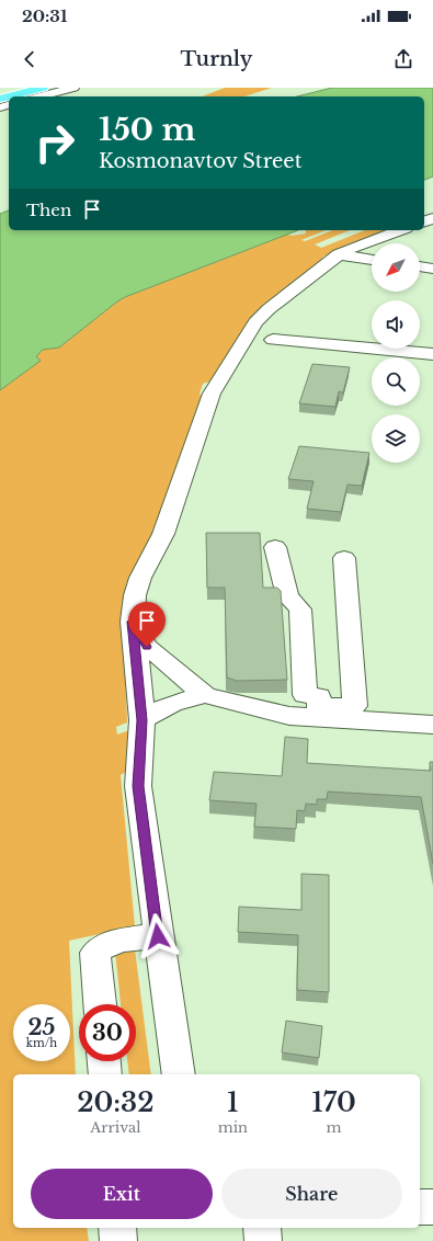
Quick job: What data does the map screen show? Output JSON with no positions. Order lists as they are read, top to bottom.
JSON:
{
  "north": "bottom left",
  "page": {
    "status": "20:31",
    "header": "Turnly",
    "turn": ["150 m", "Kosmonavtov Street"],
    "then": "Then",
    "speed": "25 km/h",
    "limit": "30",
    "eta": [
      "20:32",
      "Arrival",
      "1",
      "min",
      "170",
      "m"
    ],
    "buttons": ["Exit", "Share"]
  }
}
